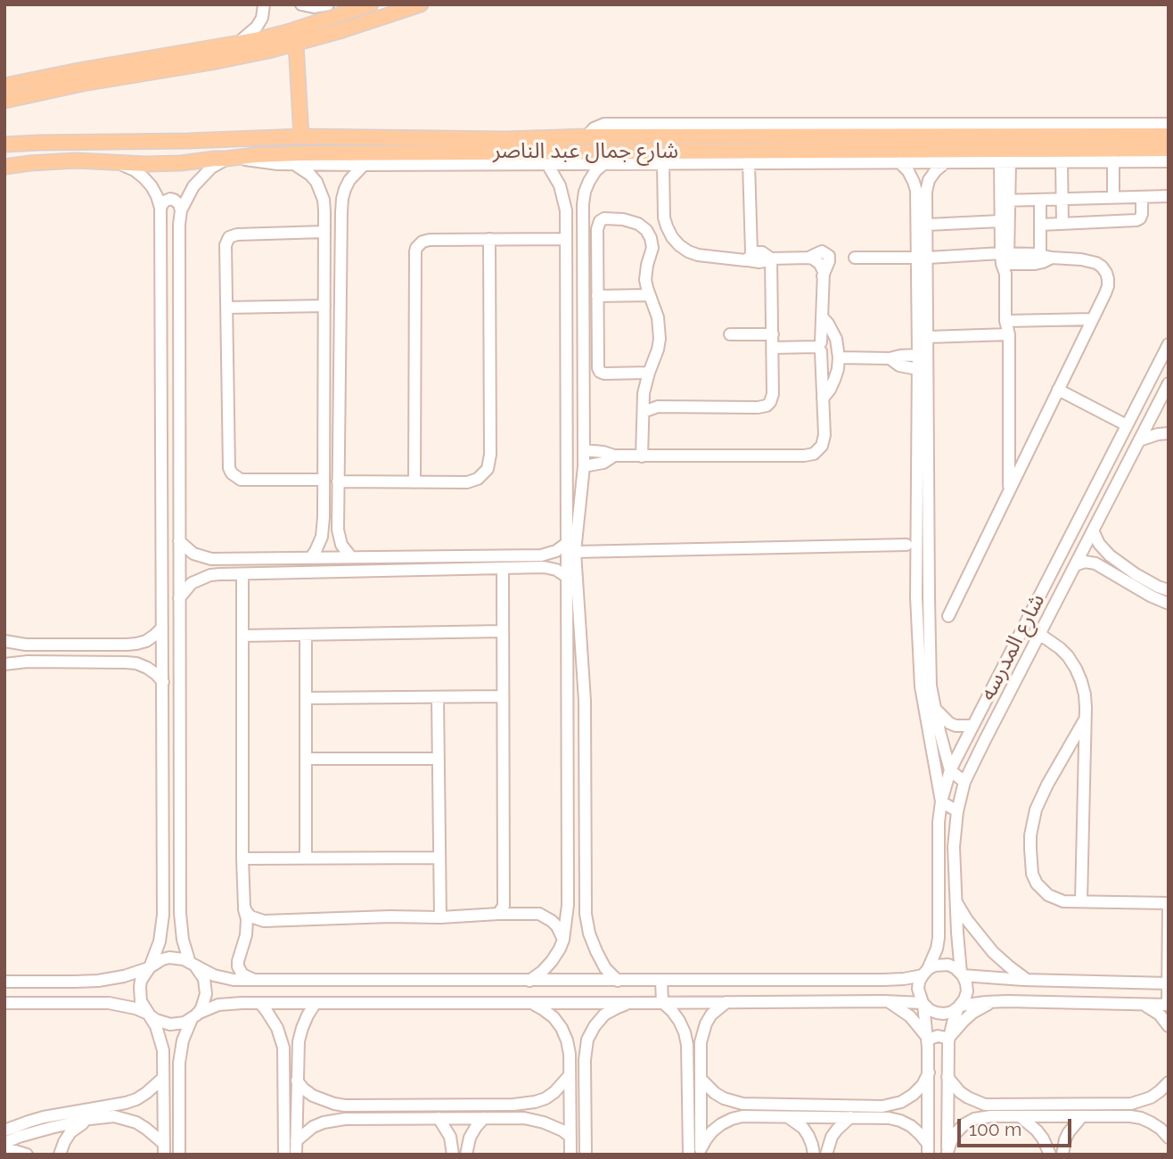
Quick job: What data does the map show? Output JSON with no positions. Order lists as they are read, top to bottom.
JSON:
{
  "streets": {
    "main road": ["شارع جمال عبد الناصر"],
    "street": ["شارع المدرسه"]
  },
  "scale_bar": "100 m"
}
